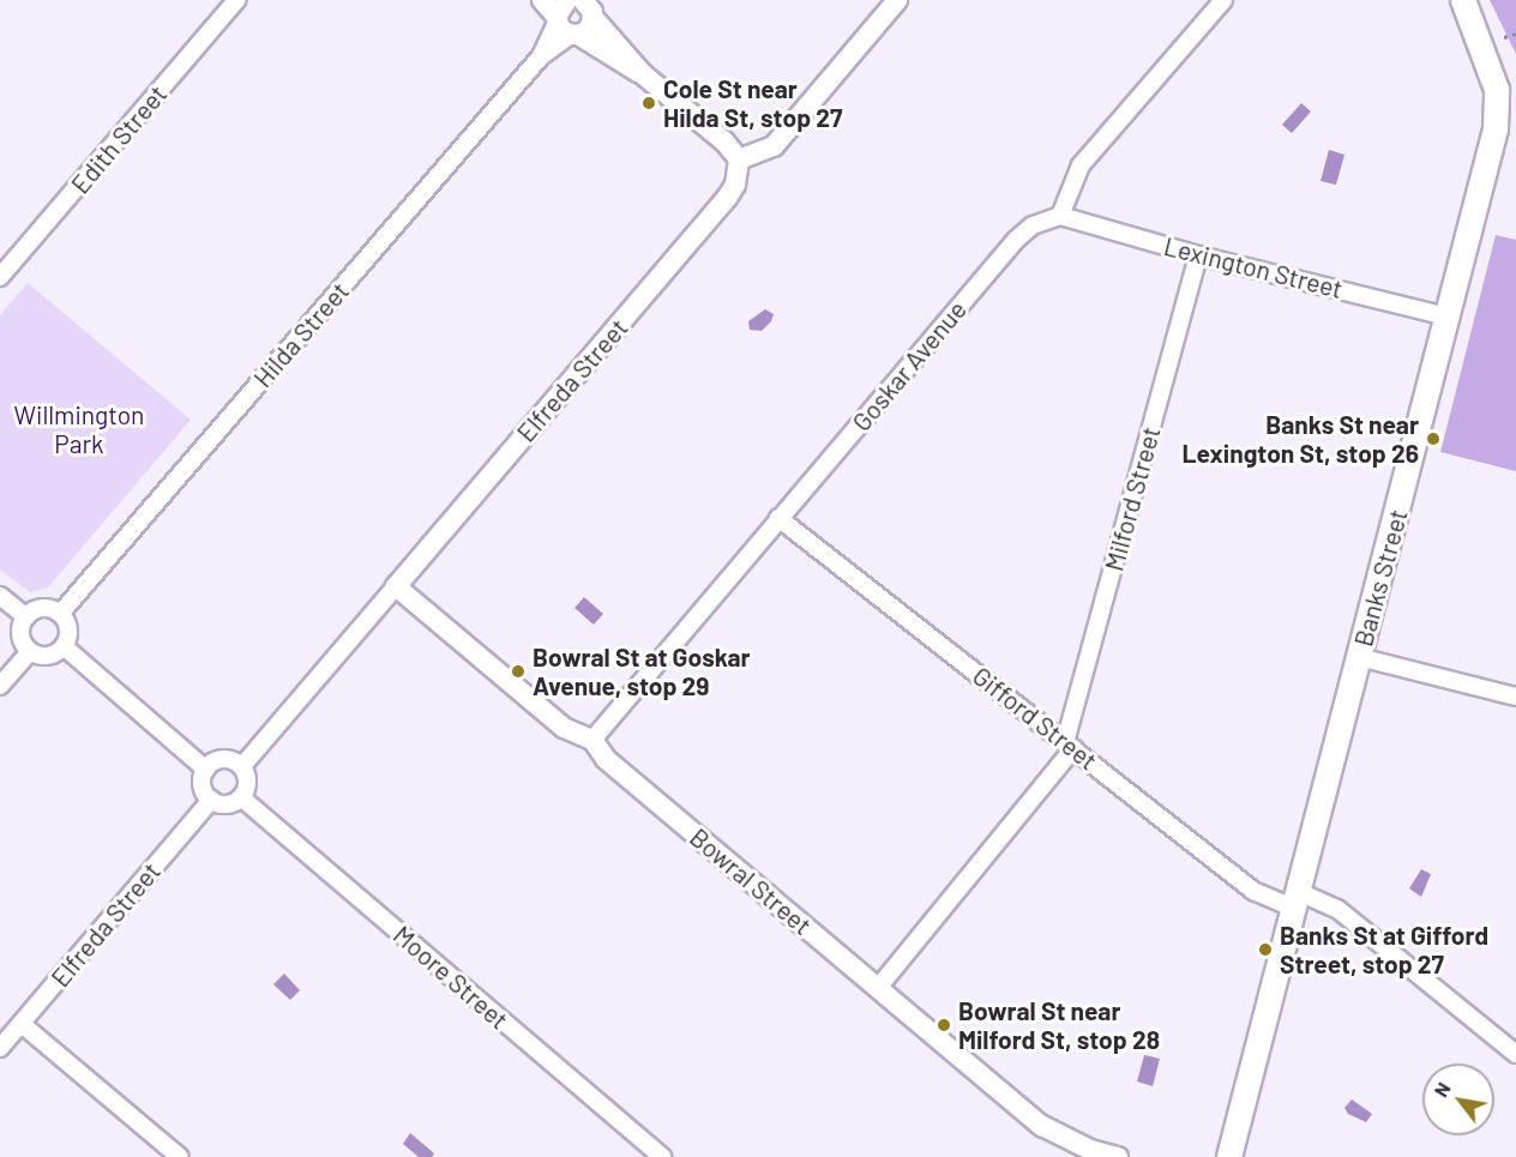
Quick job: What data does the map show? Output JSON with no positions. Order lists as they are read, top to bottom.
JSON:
{
  "streets": {
    "main road": ["Banks Street"],
    "street": [
      "Edith Street",
      "Lexington Street",
      "Hilda Street",
      "Goskar Avenue",
      "Elfreda Street",
      "Milford Street",
      "Gifford Street",
      "Bowral Street",
      "Moore Street"
    ]
  },
  "crossings": [
    ["Lexington Street", "Goskar Avenue"],
    ["Lexington Street", "Milford Street"],
    ["Lexington Street", "Banks Street"],
    ["Goskar Avenue", "Gifford Street"],
    ["Goskar Avenue", "Bowral Street"],
    ["Elfreda Street", "Bowral Street"],
    ["Elfreda Street", "Moore Street"],
    ["Milford Street", "Gifford Street"],
    ["Milford Street", "Bowral Street"],
    ["Banks Street", "Gifford Street"]
  ],
  "parks": ["Willmington Park"],
  "places": [
    "Cole St near Hilda St, stop 27",
    "Banks St near Lexington St, stop 26",
    "Bowral St at Goskar Avenue, stop 29",
    "Banks St at Gifford Street, stop 27",
    "Bowral St near Milford St, stop 28"
  ],
  "north": "top left"
}
